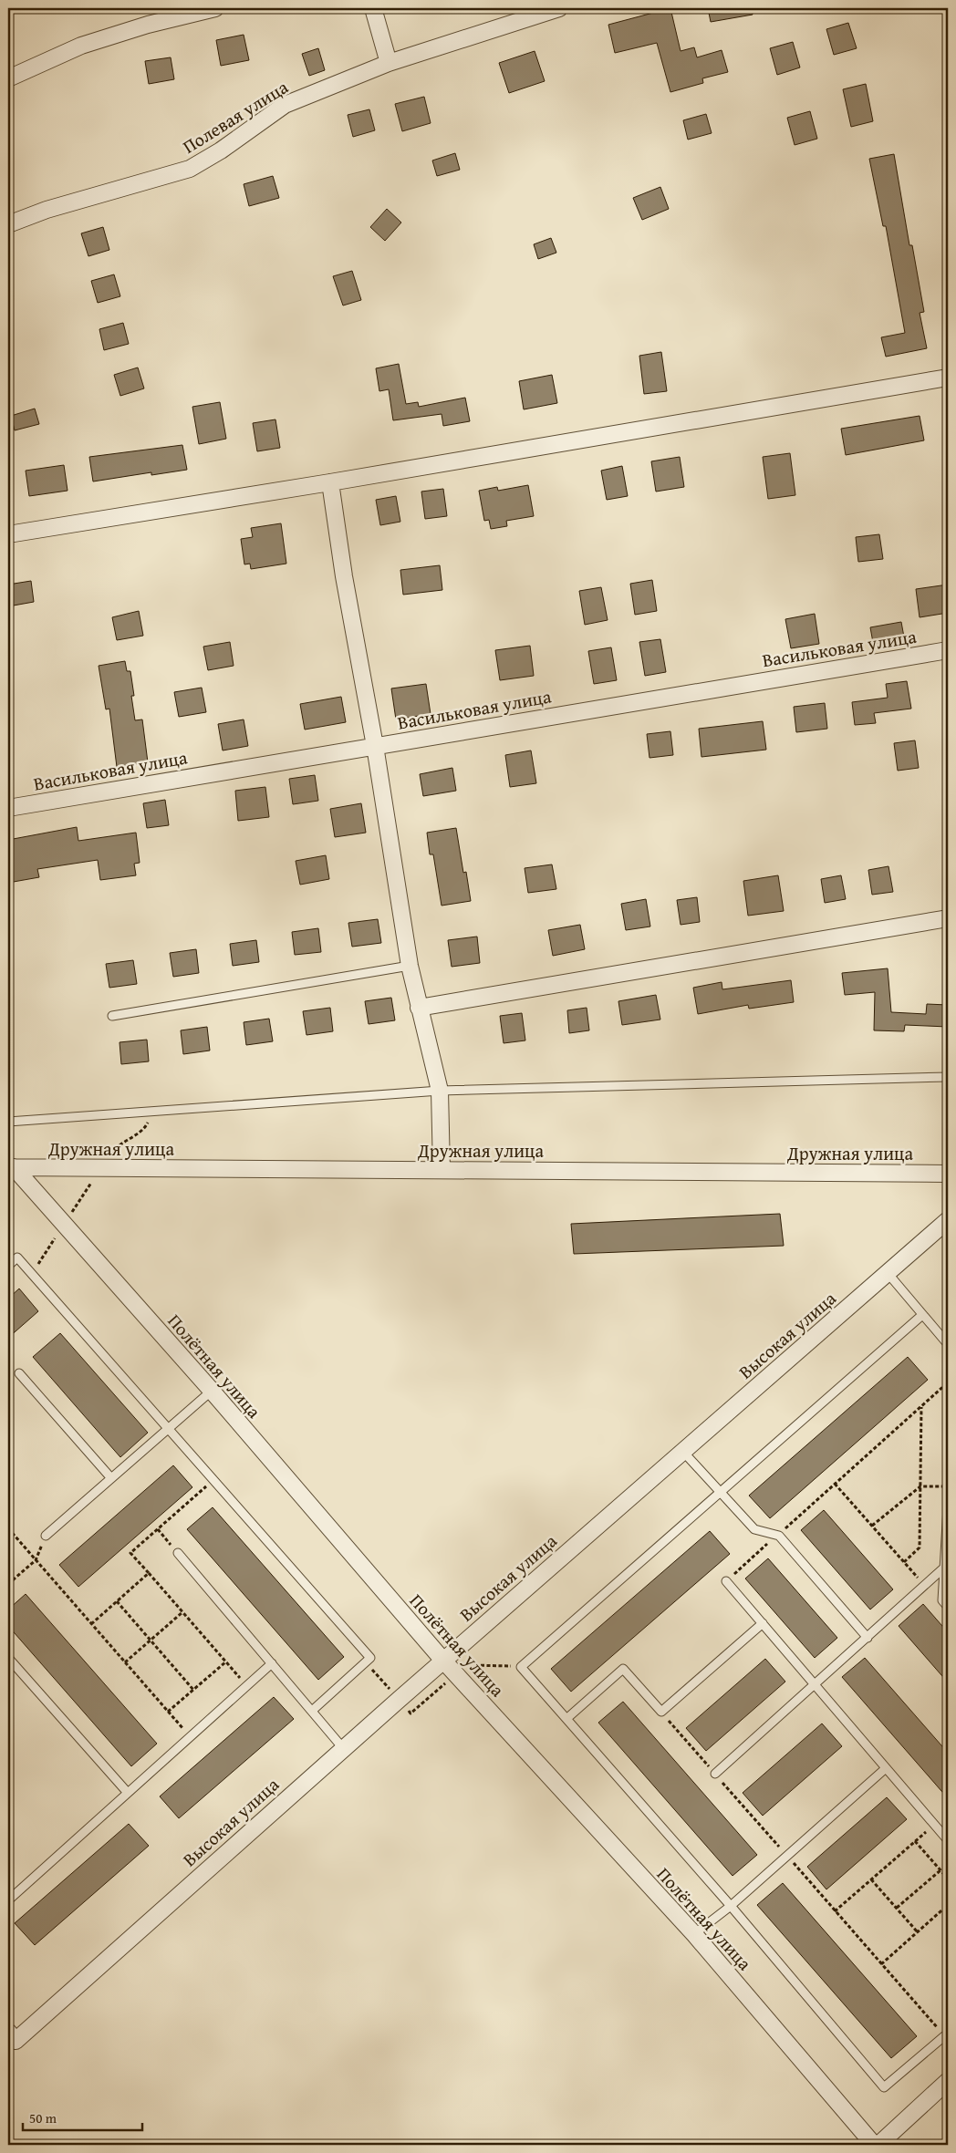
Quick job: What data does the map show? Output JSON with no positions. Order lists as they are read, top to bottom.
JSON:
{
  "streets": {
    "street": [
      "Полевая улица",
      "Васильковая улица",
      "Дружная улица",
      "Высокая улица",
      "Полётная улица"
    ]
  },
  "crossings": [
    ["Дружная улица", "Полётная улица"],
    ["Высокая улица", "Полётная улица"]
  ],
  "scale_bar": "50 m"
}
